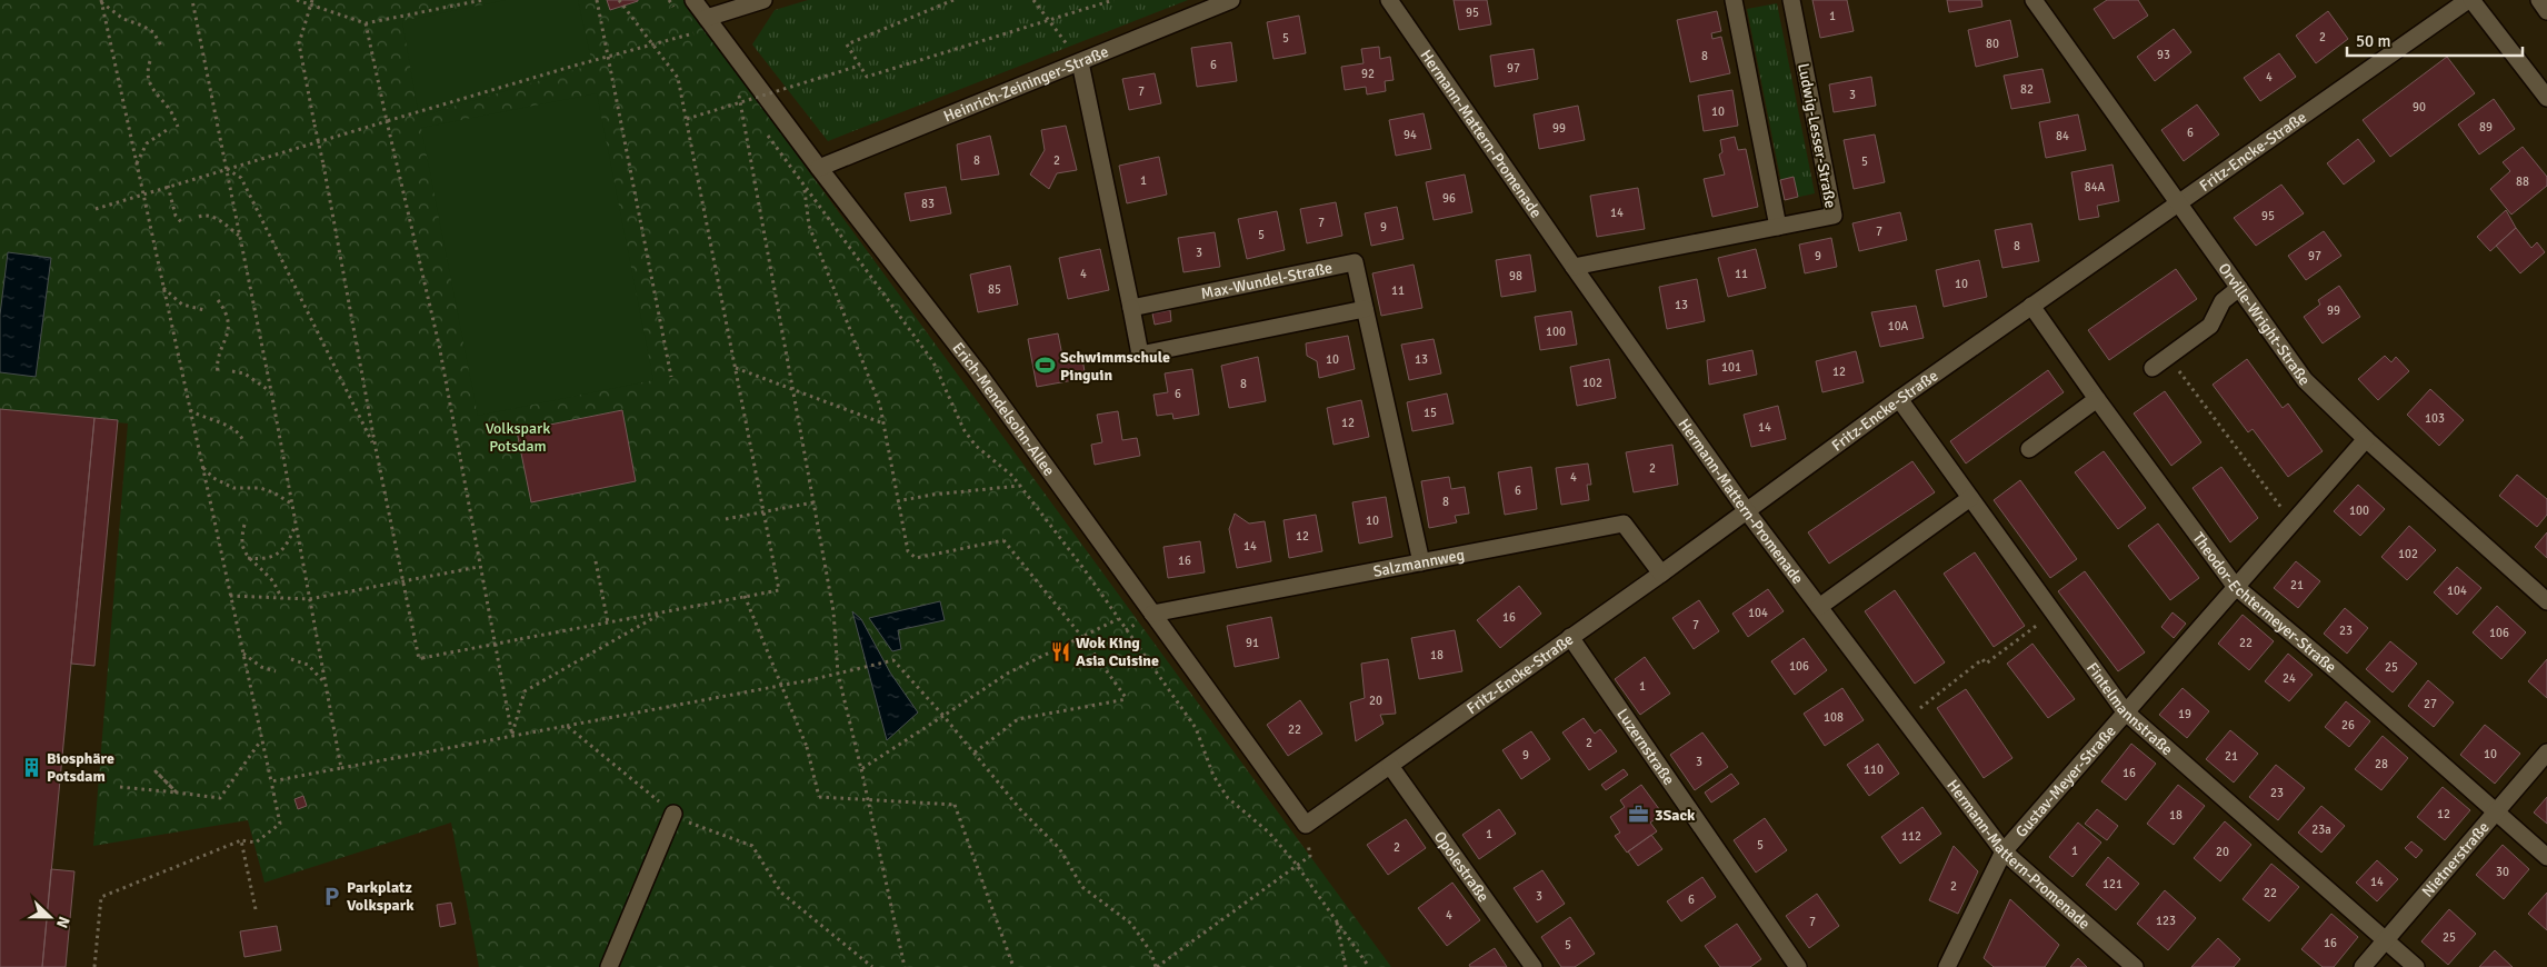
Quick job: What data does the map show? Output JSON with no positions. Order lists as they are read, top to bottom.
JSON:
{
  "streets": {
    "street": [
      "Heinrich-Zeininger-Straße",
      "Hermann-Mattern-Promenade",
      "Ludwig-Lesser-Straße",
      "Fritz-Encke-Straße",
      "Max-Wundel-Straße",
      "Orville-Wright-Straße",
      "Erich-Mendelsohn-Allee",
      "Salzmannweg",
      "Theodor-Echtermeyer-Straße",
      "Fintelmannstraße",
      "Luzernstraße",
      "Gustav-Meyer-Straße",
      "Nietnerstraße",
      "Opolestraße"
    ]
  },
  "crossings": [
    ["Heinrich-Zeininger-Straße", "Erich-Mendelsohn-Allee"],
    ["Hermann-Mattern-Promenade", "Ludwig-Lesser-Straße"],
    ["Hermann-Mattern-Promenade", "Fritz-Encke-Straße"],
    ["Hermann-Mattern-Promenade", "Gustav-Meyer-Straße"],
    ["Fritz-Encke-Straße", "Orville-Wright-Straße"],
    ["Fritz-Encke-Straße", "Erich-Mendelsohn-Allee"],
    ["Fritz-Encke-Straße", "Salzmannweg"],
    ["Fritz-Encke-Straße", "Theodor-Echtermeyer-Straße"],
    ["Fritz-Encke-Straße", "Fintelmannstraße"],
    ["Fritz-Encke-Straße", "Luzernstraße"],
    ["Fritz-Encke-Straße", "Opolestraße"],
    ["Max-Wundel-Straße", "Salzmannweg"],
    ["Orville-Wright-Straße", "Gustav-Meyer-Straße"],
    ["Erich-Mendelsohn-Allee", "Salzmannweg"],
    ["Theodor-Echtermeyer-Straße", "Gustav-Meyer-Straße"],
    ["Theodor-Echtermeyer-Straße", "Nietnerstraße"],
    ["Fintelmannstraße", "Gustav-Meyer-Straße"],
    ["Fintelmannstraße", "Nietnerstraße"]
  ],
  "parks": ["Volkspark Potsdam"],
  "places": {
    "sports": ["Schwimmschule Pinguin"],
    "restaurant": ["Wok King Asia Cuisine"],
    "building": ["Biosphäre Potsdam"],
    "office": ["3Sack"],
    "parking": ["Parkplatz Volkspark"]
  },
  "house_numbers": [
    "95",
    "1",
    "2",
    "5",
    "80",
    "93",
    "8",
    "6",
    "97",
    "92",
    "4",
    "82",
    "7",
    "3",
    "90",
    "10",
    "89",
    "99",
    "6",
    "94",
    "84",
    "8",
    "2",
    "5",
    "1",
    "88",
    "84A",
    "96",
    "83",
    "14",
    "95",
    "7",
    "9",
    "7",
    "5",
    "8",
    "3",
    "9",
    "97",
    "4",
    "11",
    "98",
    "10",
    "85",
    "11",
    "13",
    "99",
    "10A",
    "100",
    "10",
    "13",
    "101",
    "12",
    "102",
    "8",
    "6",
    "15",
    "103",
    "12",
    "14",
    "2",
    "4",
    "6",
    "8",
    "100",
    "10",
    "12",
    "14",
    "102",
    "16",
    "21",
    "104",
    "104",
    "16",
    "7",
    "23",
    "106",
    "91",
    "22",
    "18",
    "106",
    "25",
    "24",
    "1",
    "20",
    "27",
    "19",
    "108",
    "26",
    "22",
    "2",
    "10",
    "9",
    "21",
    "3",
    "28",
    "110",
    "16",
    "23",
    "12",
    "18",
    "23a",
    "1",
    "112",
    "5",
    "2",
    "1",
    "20",
    "30",
    "14",
    "121",
    "2",
    "22",
    "3",
    "6",
    "4",
    "123",
    "7",
    "25",
    "16",
    "5"
  ],
  "scale_bar": "50 m",
  "north": "right"
}
